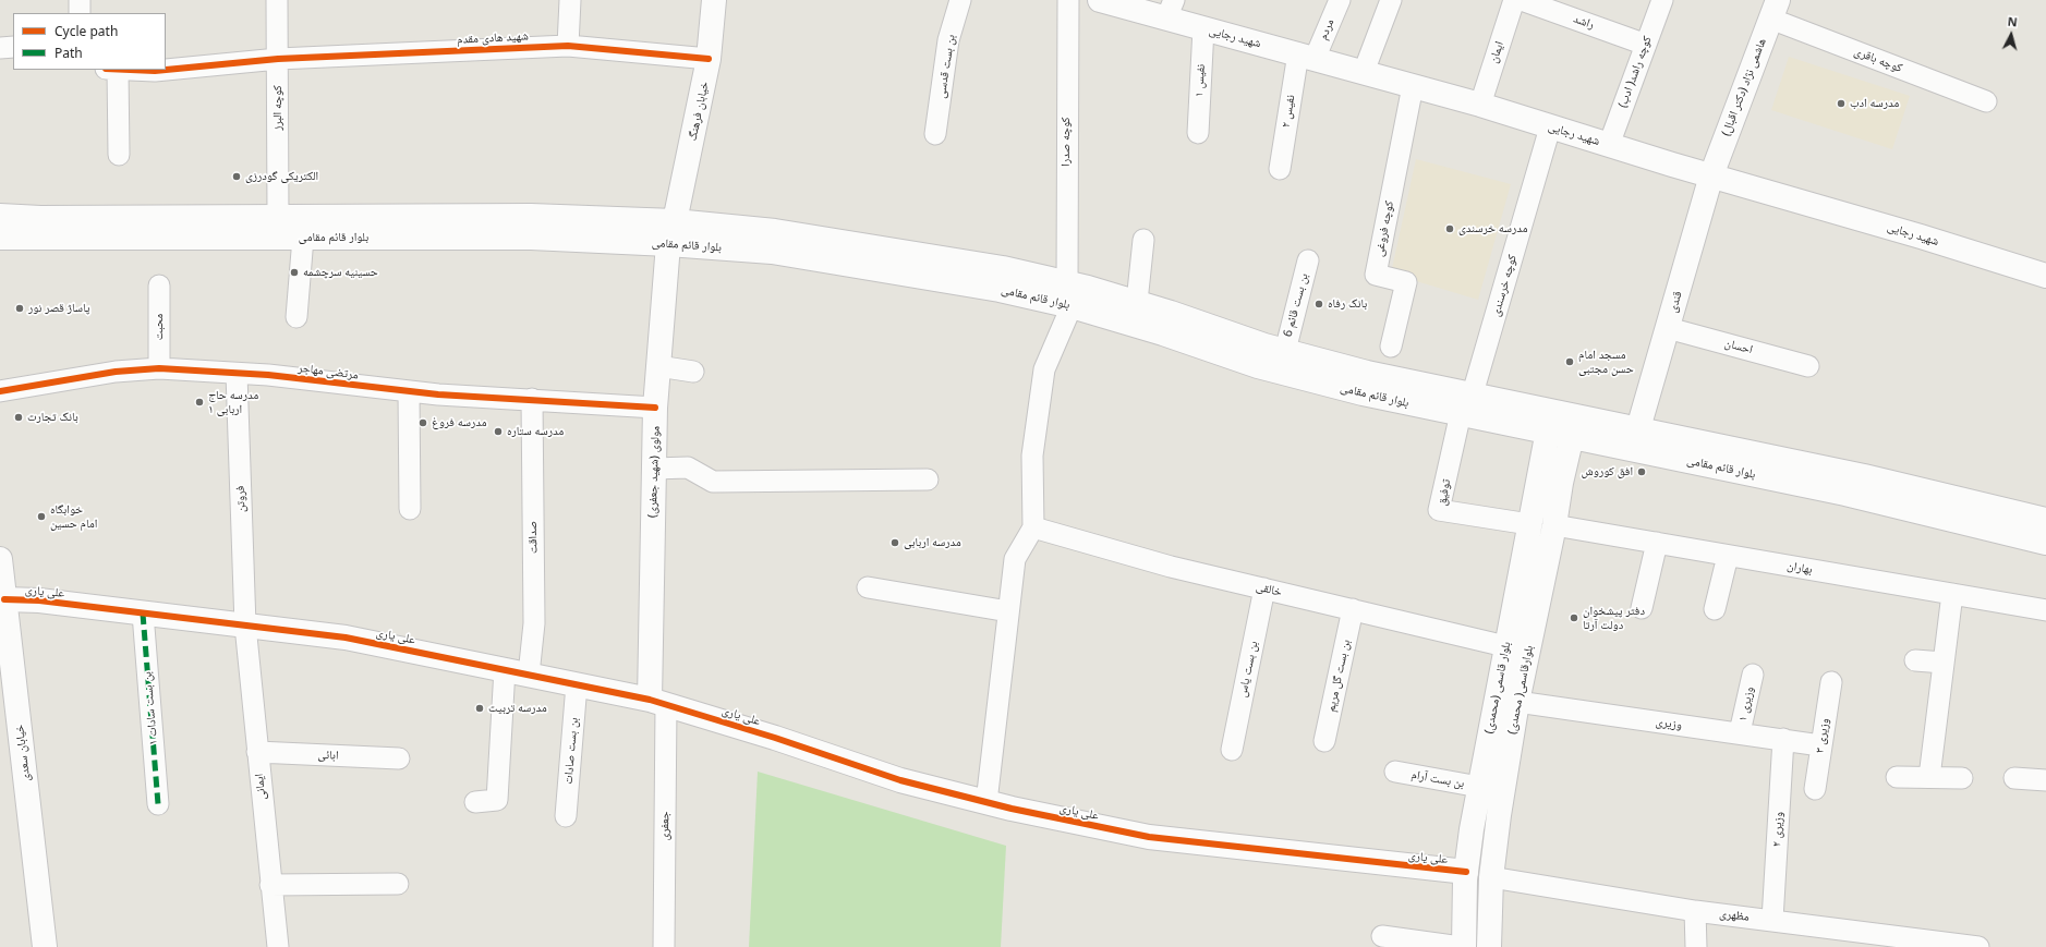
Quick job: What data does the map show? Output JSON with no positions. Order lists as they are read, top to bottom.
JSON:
{
  "streets": {
    "main road": [
      "شهید رجایی",
      "هاشمی نژاد (دکتر اقبال)",
      "خیابان فرهنگ",
      "بلوار قائم مقامی",
      "قندی",
      "مولوی (شهید جعفری)",
      "علی یاری",
      "بلوار قاسمی (محمدی)",
      "بلوارقاسمی( محمدی)",
      "خیابان سعدی"
    ],
    "street": [
      "راشد",
      "مردم",
      "شهید هادی مقدم",
      "ایمان",
      "کوچه باقری",
      "بن بست قدسی",
      "کوچه راشد( ادب)",
      "نفیس ‍۱",
      "کوچه البرز",
      "نفیس ۲",
      "کوچه صدرا",
      "کوچه فروغی",
      "کوچه خرسندی",
      "بن بست قائم 6",
      "محبت",
      "احسان",
      "مرتضی مهاجر",
      "توفیق",
      "فروتن",
      "صداقت",
      "بهاران",
      "خالقی",
      "بن بست یاس",
      "بن بست گل مریم",
      "وزیری ۱",
      "بن بست سادات ۱",
      "وزیری",
      "وزیری ۳",
      "بن بست صادات",
      "ابائی",
      "بن بست آرام",
      "ایمانی",
      "جعفری",
      "وزیری ۲",
      "مظهری"
    ]
  },
  "crossings": [
    ["راشد", "کوچه راشد( ادب)"],
    ["مردم", "شهید رجایی"],
    ["مردم", "نفیس ۲"],
    ["شهید رجایی", "ایمان"],
    ["شهید رجایی", "کوچه راشد( ادب)"],
    ["شهید رجایی", "نفیس ‍۱"],
    ["شهید رجایی", "هاشمی نژاد (دکتر اقبال)"],
    ["شهید رجایی", "نفیس ۲"],
    ["شهید رجایی", "کوچه فروغی"],
    ["شهید رجایی", "کوچه خرسندی"],
    ["شهید رجایی", "قندی"],
    ["شهید هادی مقدم", "کوچه البرز"],
    ["شهید هادی مقدم", "خیابان فرهنگ"],
    ["کوچه باقری", "هاشمی نژاد (دکتر اقبال)"],
    ["هاشمی نژاد (دکتر اقبال)", "قندی"],
    ["کوچه البرز", "بلوار قائم مقامی"],
    ["خیابان فرهنگ", "بلوار قائم مقامی"],
    ["کوچه صدرا", "بلوار قائم مقامی"],
    ["بلوار قائم مقامی", "کوچه خرسندی"],
    ["بلوار قائم مقامی", "قندی"],
    ["بلوار قائم مقامی", "بن بست قائم 6"],
    ["بلوار قائم مقامی", "مولوی (شهید جعفری)"],
    ["بلوار قائم مقامی", "توفیق"],
    ["بلوار قائم مقامی", "بلوار قاسمی (محمدی)"],
    ["بلوار قائم مقامی", "بلوارقاسمی( محمدی)"],
    ["کوچه خرسندی", "توفیق"],
    ["قندی", "احسان"],
    ["محبت", "مرتضی مهاجر"],
    ["مرتضی مهاجر", "مولوی (شهید جعفری)"],
    ["مرتضی مهاجر", "فروتن"],
    ["مرتضی مهاجر", "صداقت"],
    ["مولوی (شهید جعفری)", "علی یاری"],
    ["مولوی (شهید جعفری)", "جعفری"],
    ["توفیق", "بلوار قاسمی (محمدی)"],
    ["فروتن", "علی یاری"],
    ["فروتن", "ایمانی"],
    ["صداقت", "علی یاری"],
    ["بهاران", "بلوارقاسمی( محمدی)"],
    ["خالقی", "بن بست یاس"],
    ["خالقی", "بن بست گل مریم"],
    ["خالقی", "بلوار قاسمی (محمدی)"],
    ["علی یاری", "بلوار قاسمی (محمدی)"],
    ["علی یاری", "بلوارقاسمی( محمدی)"],
    ["علی یاری", "بن بست سادات ۱"],
    ["علی یاری", "بن بست صادات"],
    ["علی یاری", "خیابان سعدی"],
    ["علی یاری", "ایمانی"],
    ["علی یاری", "جعفری"],
    ["علی یاری", "مظهری"],
    ["بلوار قاسمی (محمدی)", "بلوارقاسمی( محمدی)"],
    ["بلوار قاسمی (محمدی)", "بن بست آرام"],
    ["بلوارقاسمی( محمدی)", "وزیری"],
    ["بلوارقاسمی( محمدی)", "مظهری"],
    ["وزیری ۱", "وزیری"],
    ["وزیری", "وزیری ۳"],
    ["وزیری", "وزیری ۲"],
    ["ابائی", "ایمانی"],
    ["وزیری ۲", "مظهری"]
  ],
  "places": [
    "مدرسه ادب",
    "الکتریکی گودرزی",
    "مدرسه خرسندی",
    "حسینیه سرچشمه",
    "بانک رفاه",
    "پاساژ قصر نور",
    "مسجد امام حسن مجتبی",
    "مدرسه حاج اربابی ۱",
    "بانک تجارت",
    "مدرسه فروغ",
    "مدرسه ستاره",
    "افق کوروش",
    "خوابگاه امام حسین",
    "مدرسه اربابی",
    "دفتر پیشخوان دولت آرتا",
    "مدرسه تربیت"
  ],
  "legend": ["Cycle path", "Path"],
  "north": "top"
}
